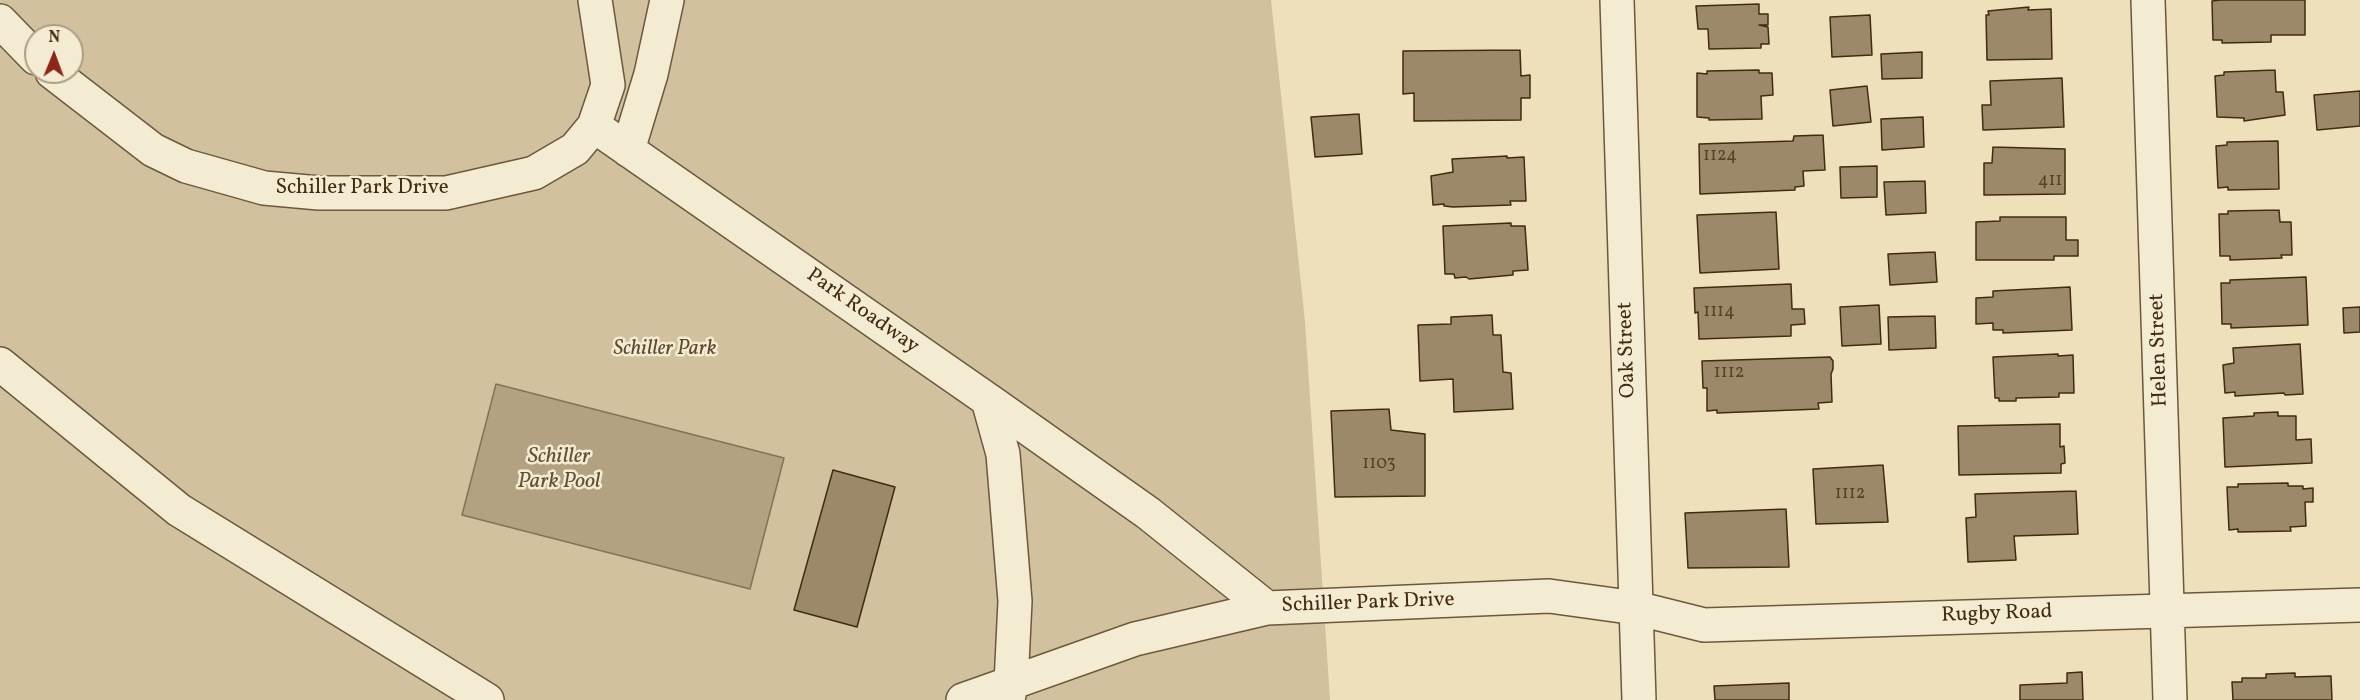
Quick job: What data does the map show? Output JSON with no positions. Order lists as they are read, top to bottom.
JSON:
{
  "streets": {
    "street": [
      "Schiller Park Drive",
      "Park Roadway",
      "Oak Street",
      "Helen Street",
      "Rugby Road"
    ]
  },
  "crossings": [
    ["Schiller Park Drive", "Park Roadway"],
    ["Schiller Park Drive", "Oak Street"],
    ["Schiller Park Drive", "Rugby Road"],
    ["Oak Street", "Rugby Road"],
    ["Helen Street", "Rugby Road"]
  ],
  "water": ["Schiller Park Pool"],
  "parks": ["Schiller Park"],
  "house_numbers": [
    "1124",
    "411",
    "1114",
    "1112",
    "1103",
    "1112"
  ],
  "north": "top"
}
